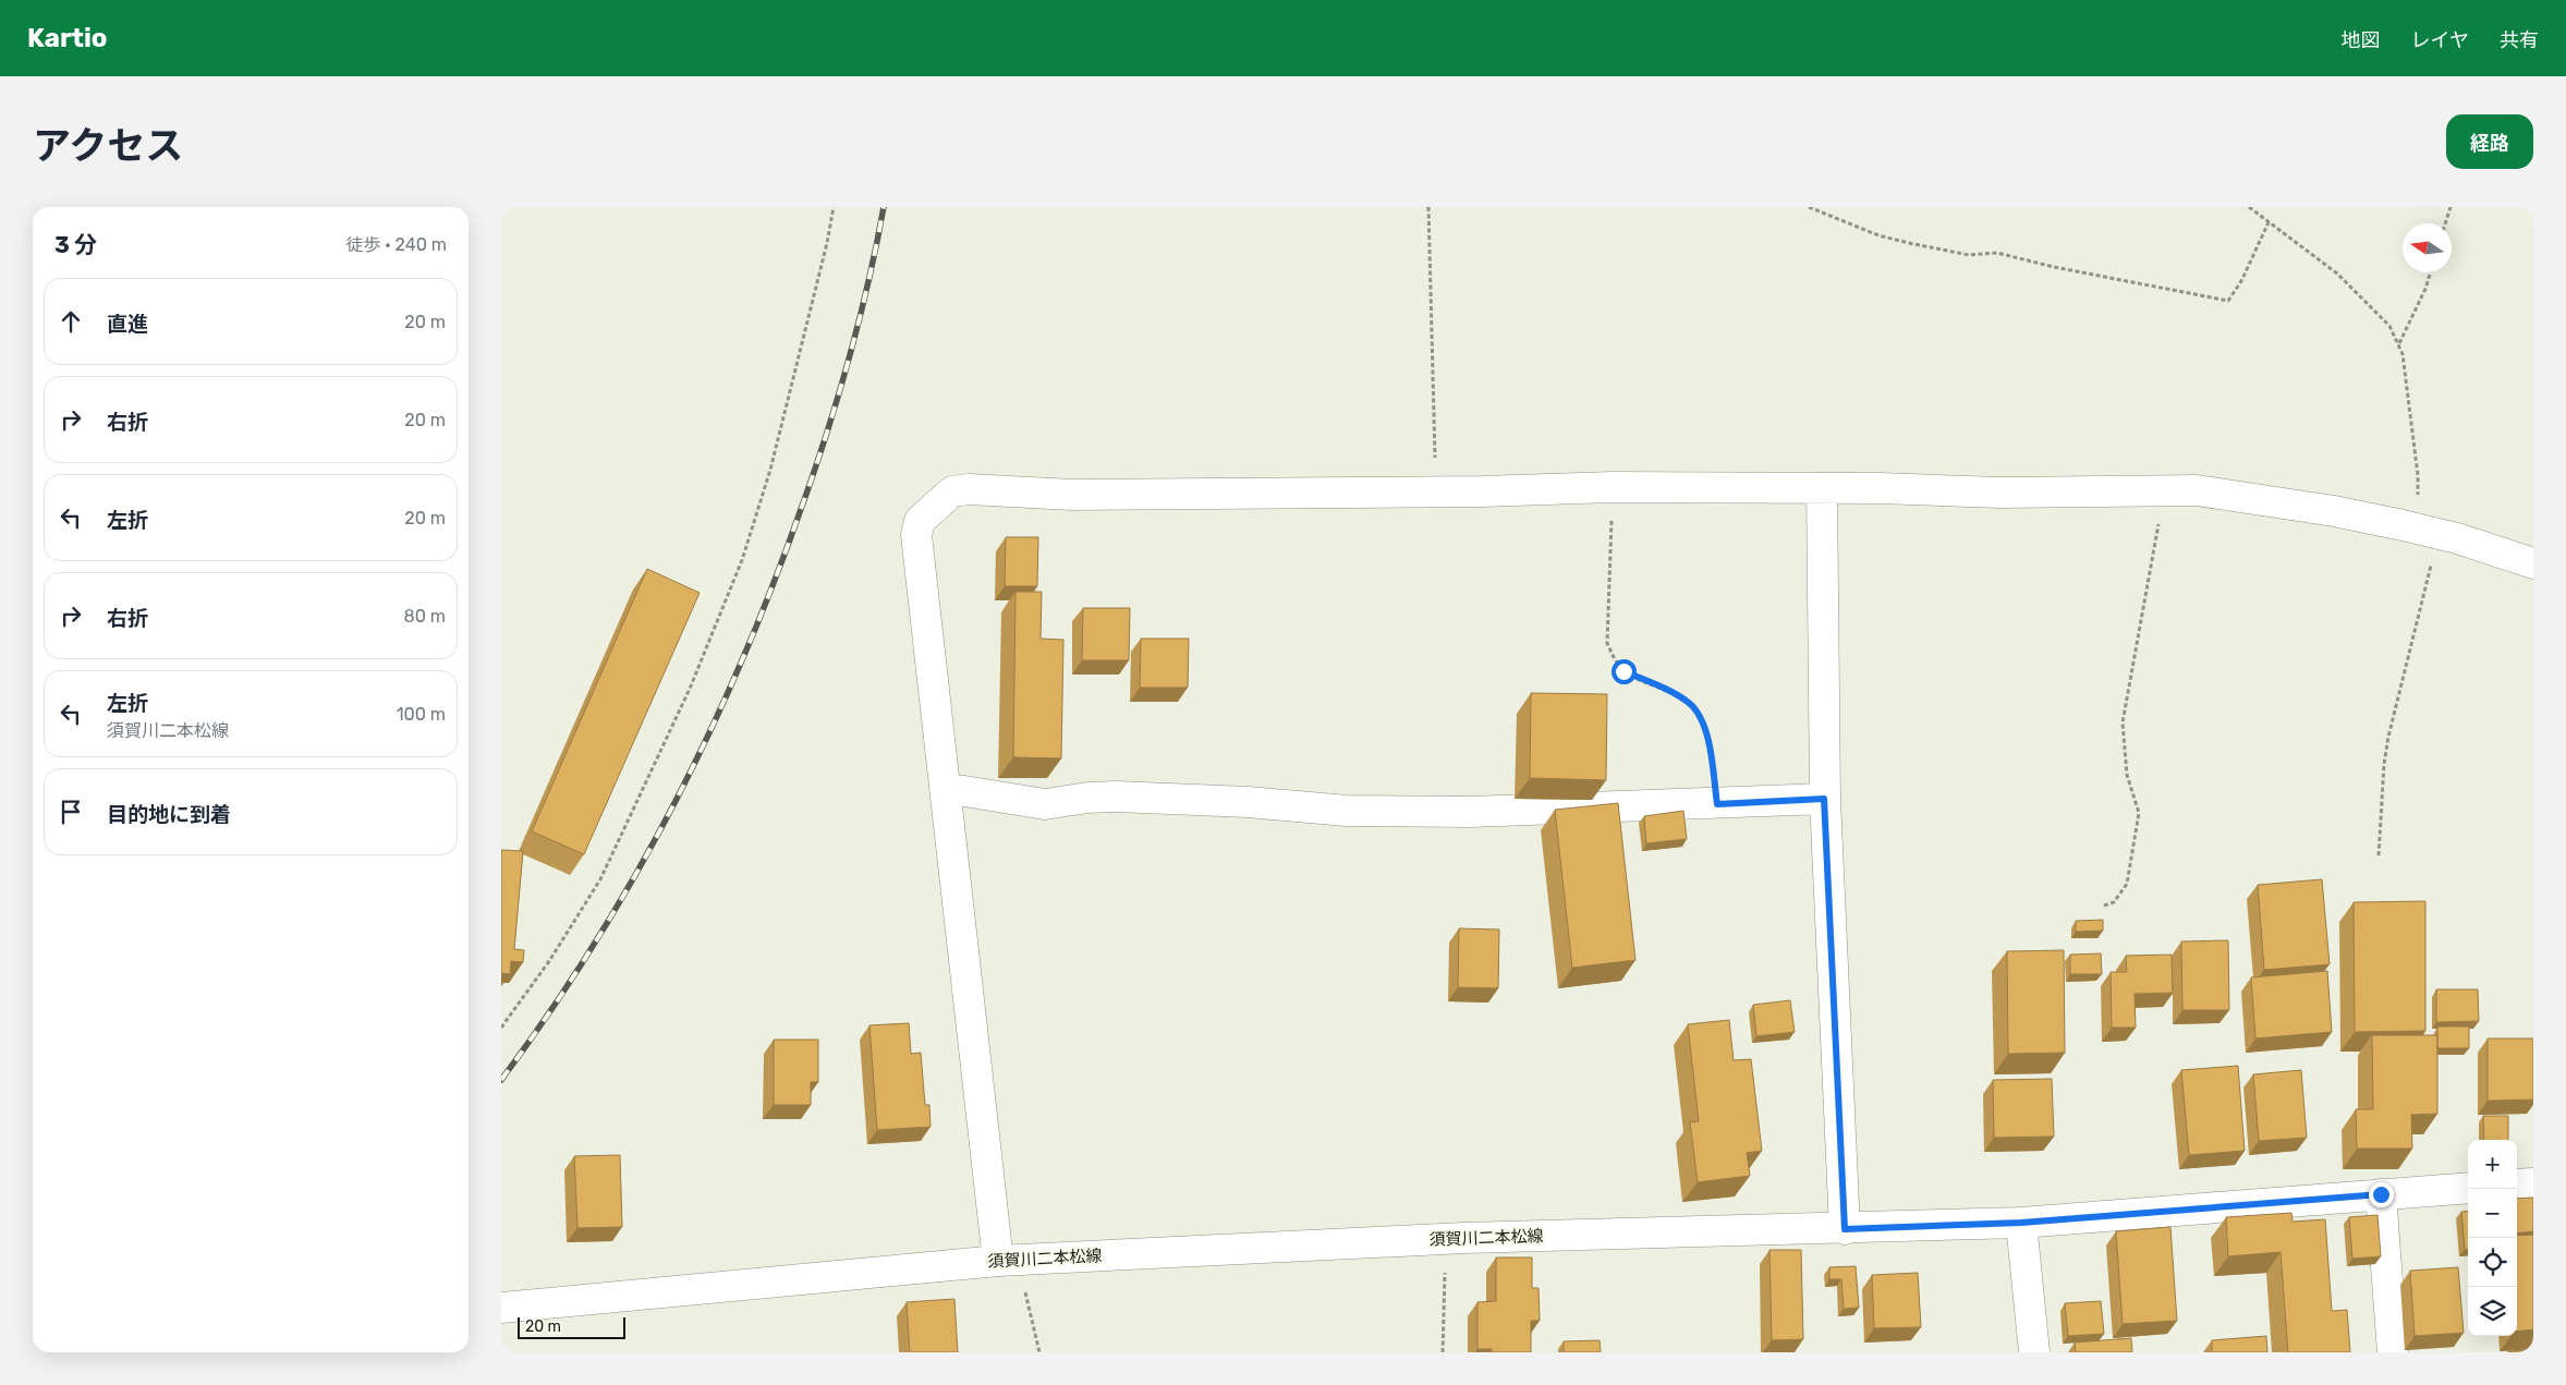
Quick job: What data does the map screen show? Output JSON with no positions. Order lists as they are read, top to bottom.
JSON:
{
  "streets": {
    "street": ["須賀川二本松線"]
  },
  "scale_bar": "20 m",
  "north": "left",
  "page": {
    "header": "Kartio",
    "nav": ["地図", "レイヤ", "共有"],
    "title": "アクセス",
    "buttons": "経路",
    "heading": ["3 分", "徒歩 · 240 m"],
    "list": [
      ["直進", "20 m"],
      ["右折", "20 m"],
      ["左折", "20 m"],
      ["右折", "80 m"],
      ["左折", "須賀川二本松線", "100 m"],
      "目的地に到着"
    ],
    "map_buttons": ["+", "−"],
    "scale": "20 m"
  }
}
